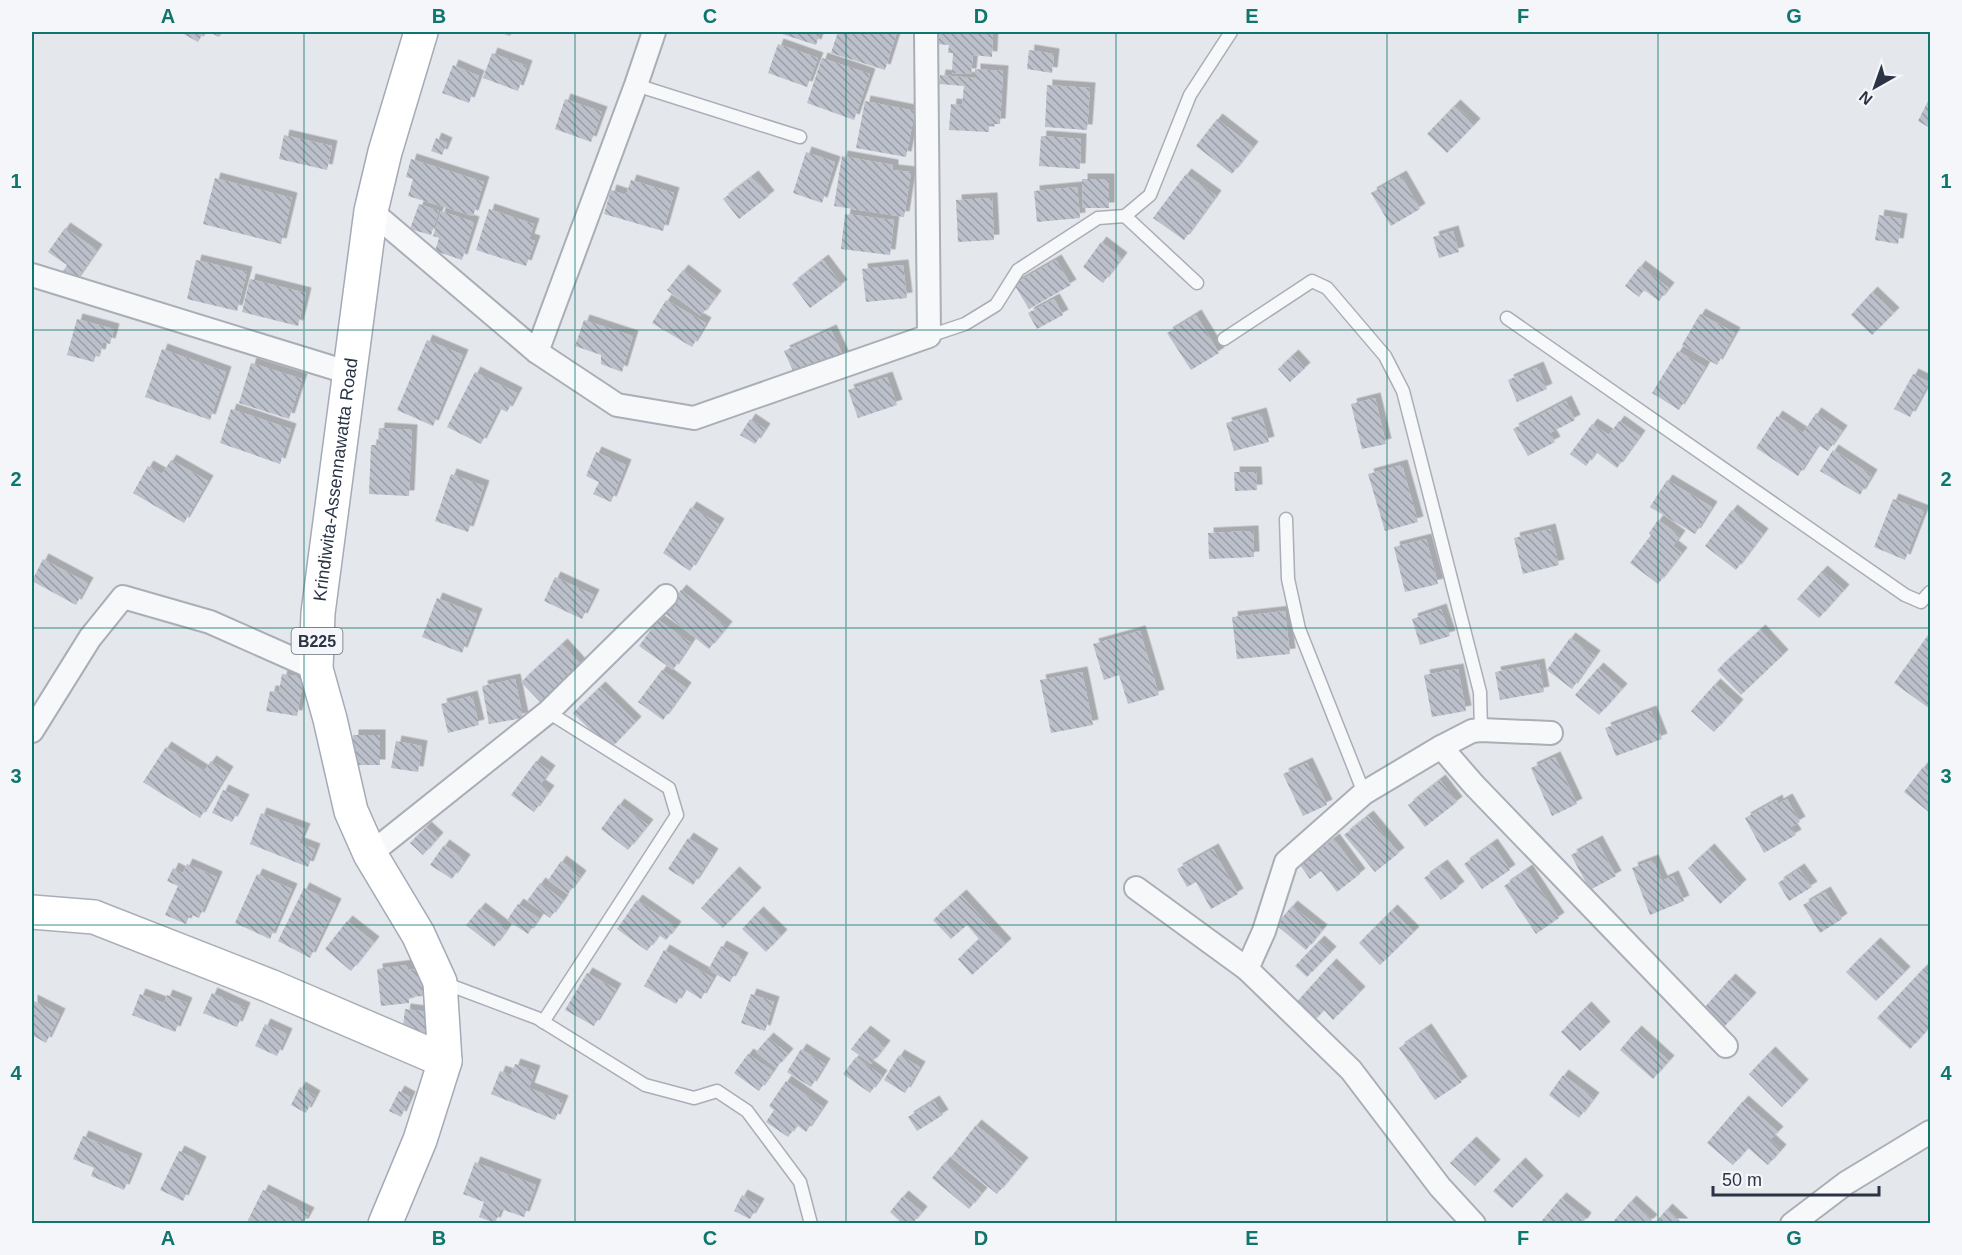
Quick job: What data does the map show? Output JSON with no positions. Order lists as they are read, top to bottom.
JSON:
{
  "streets": {
    "main road": ["Krindiwita-Assennawatta Road", "B225"]
  },
  "scale_bar": "50 m",
  "north": "bottom left",
  "grid": {
    "columns": [
      "A",
      "B",
      "C",
      "D",
      "E",
      "F",
      "G"
    ],
    "rows": [
      "1",
      "2",
      "3",
      "4"
    ]
  }
}
